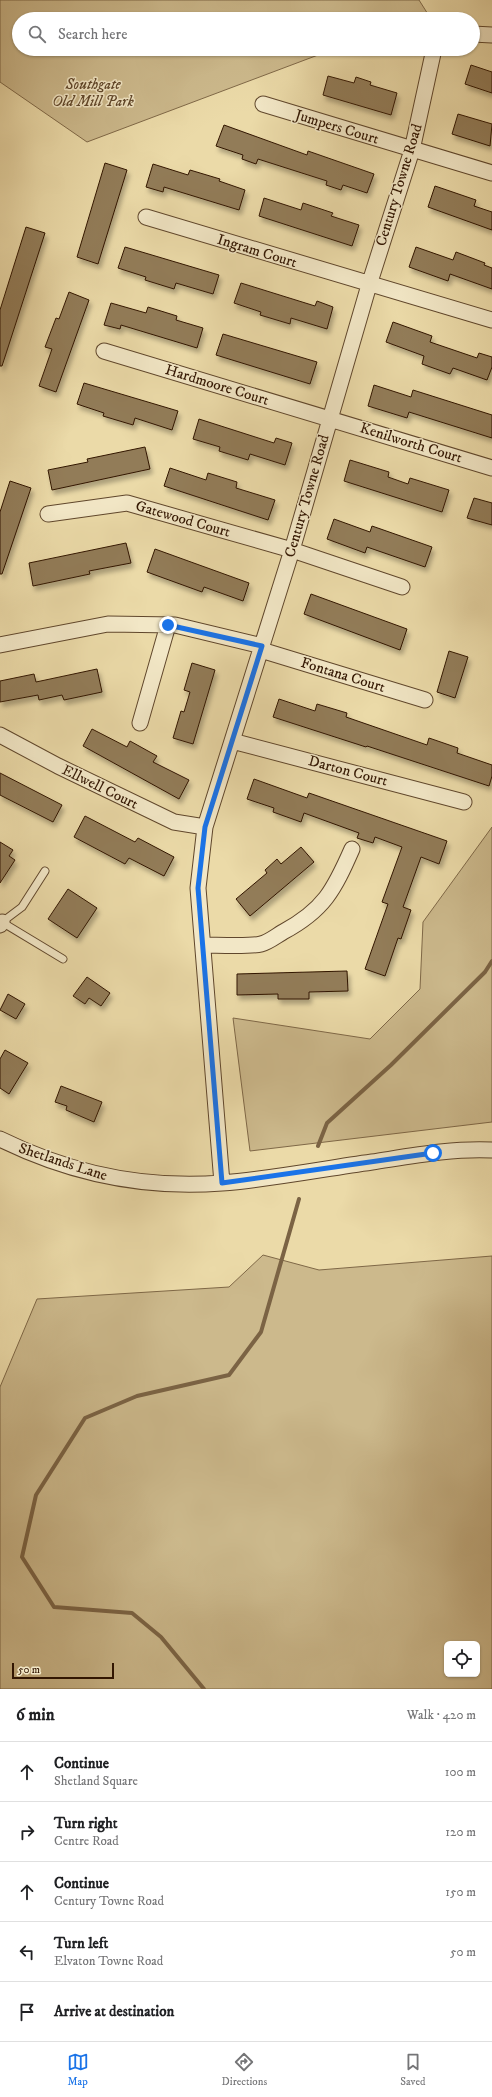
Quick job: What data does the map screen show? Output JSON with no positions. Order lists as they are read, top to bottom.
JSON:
{
  "streets": {
    "street": [
      "Jumpers Court",
      "Century Towne Road",
      "Ingram Court",
      "Hardmoore Court",
      "Kenilworth Court",
      "Gatewood Court",
      "Fontana Court",
      "Darton Court",
      "Ellwell Court",
      "Shetlands Lane"
    ]
  },
  "crossings": [
    ["Jumpers Court", "Century Towne Road"],
    ["Century Towne Road", "Ingram Court"],
    ["Century Towne Road", "Hardmoore Court"],
    ["Century Towne Road", "Kenilworth Court"],
    ["Century Towne Road", "Gatewood Court"],
    ["Century Towne Road", "Fontana Court"],
    ["Century Towne Road", "Darton Court"],
    ["Century Towne Road", "Ellwell Court"],
    ["Century Towne Road", "Shetlands Lane"],
    ["Hardmoore Court", "Kenilworth Court"]
  ],
  "parks": ["Southgate Old Mill Park"],
  "scale_bar": "50 m",
  "page": {
    "search": "Search here",
    "scale": "50 m",
    "heading": ["6 min", "Walk · 420 m"],
    "list": [
      ["Continue", "Shetland Square", "100 m"],
      ["Turn right", "Centre Road", "120 m"],
      ["Continue", "Century Towne Road", "150 m"],
      ["Turn left", "Elvaton Towne Road", "50 m"],
      "Arrive at destination"
    ],
    "nav": ["Map", "Directions", "Saved"]
  }
}
